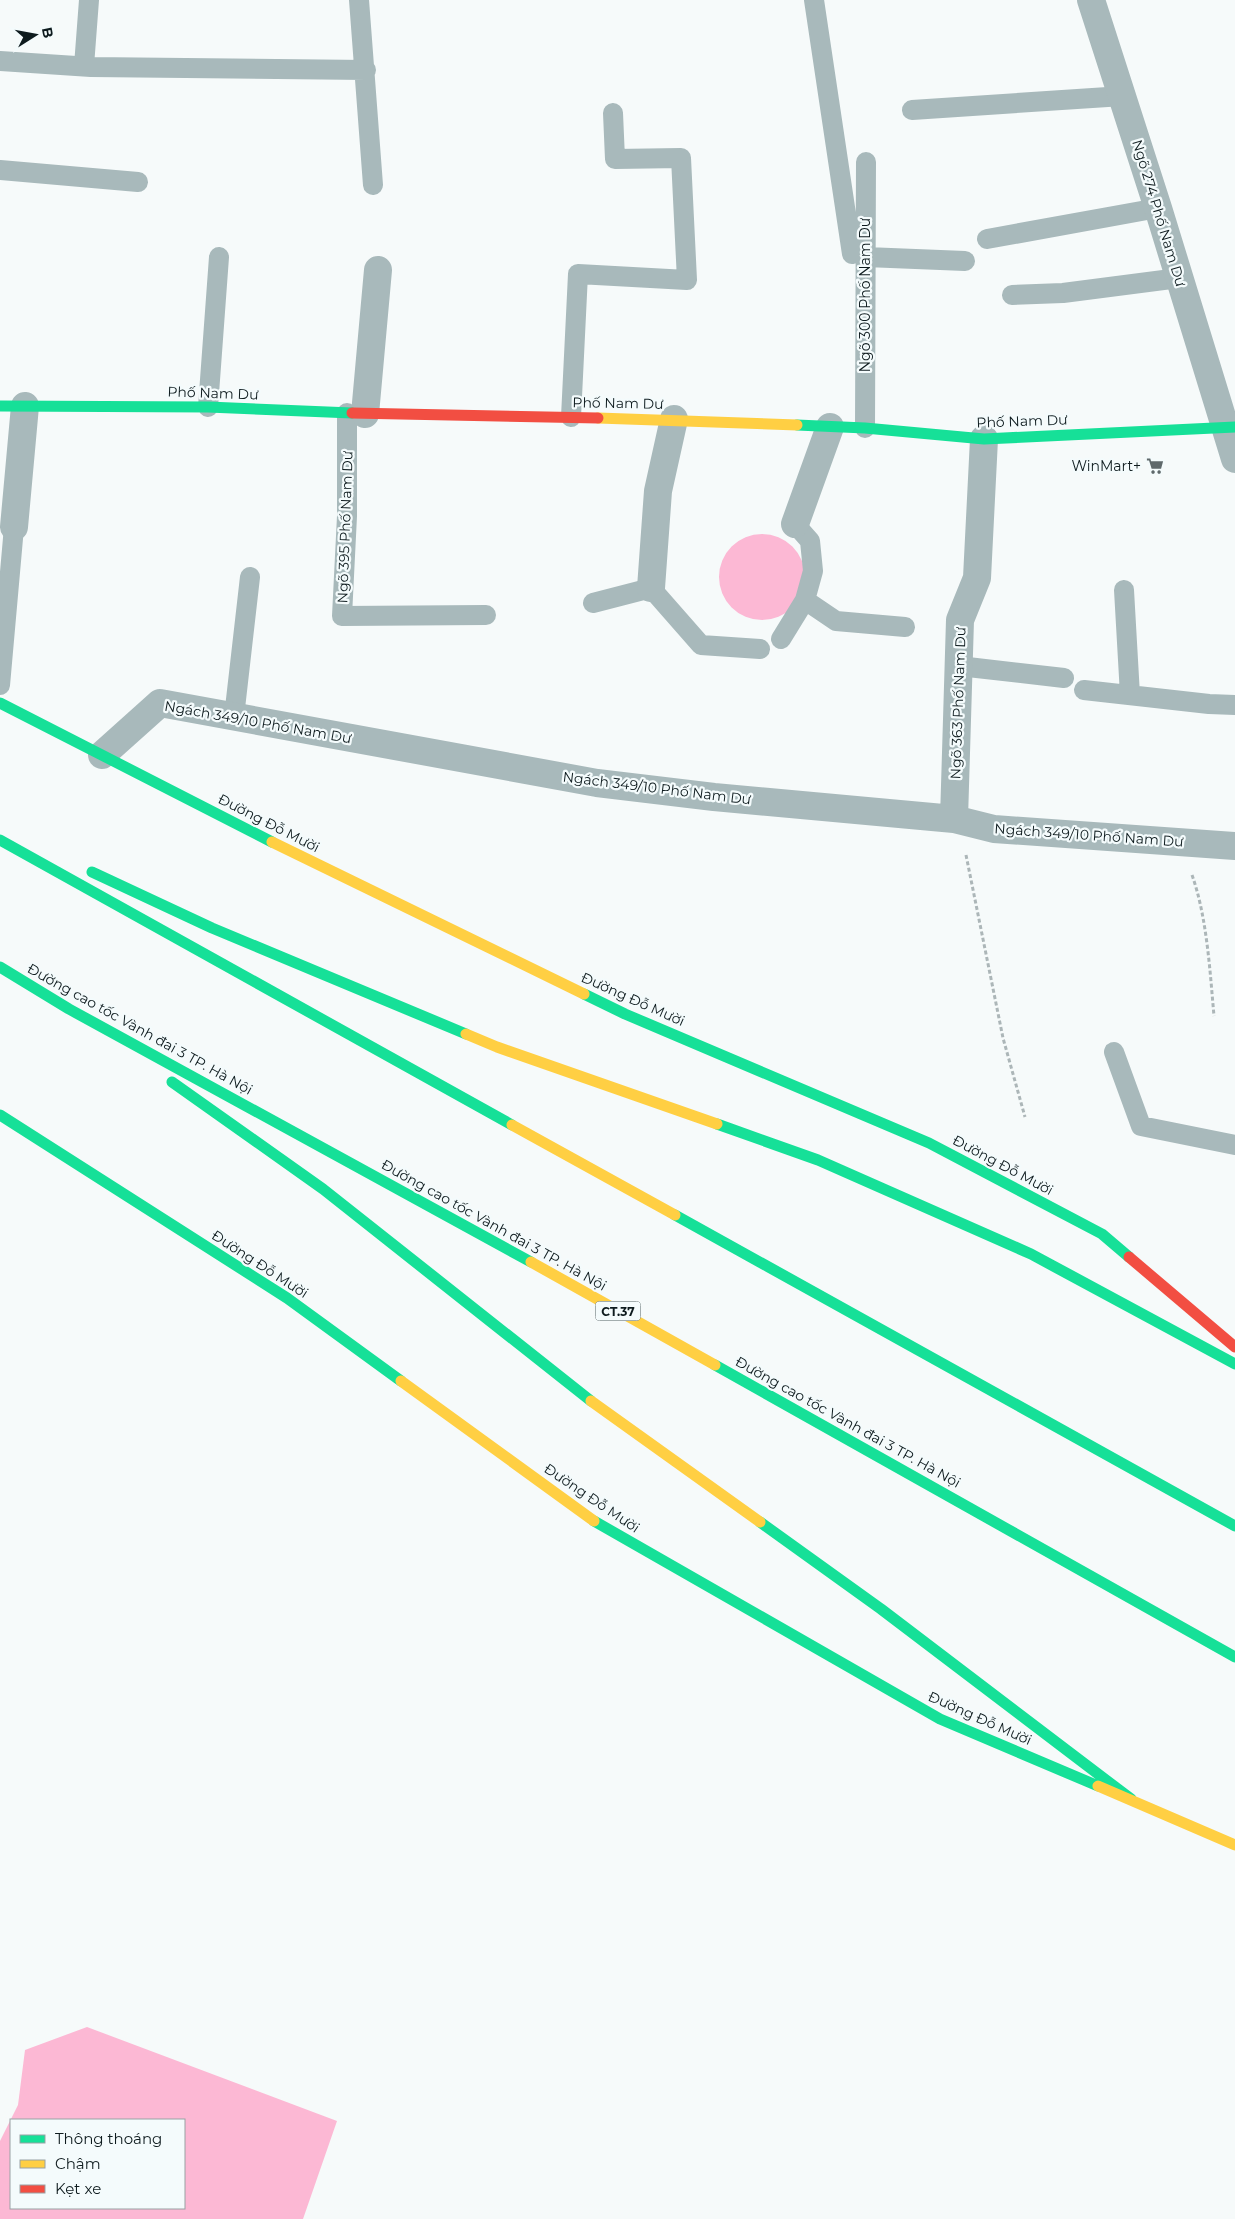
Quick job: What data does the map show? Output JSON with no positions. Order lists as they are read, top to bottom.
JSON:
{
  "streets": {
    "main road": [
      "Phố Nam Dư",
      "Đường Đỗ Mười",
      "Đường cao tốc Vành đai 3 TP. Hà Nội",
      "CT.37"
    ],
    "street": ["Ngõ 274 Phố Nam Dư", "Ngõ 363 Phố Nam Dư", "Ngách 349/10 Phố Nam Dư"],
    "lane": ["Ngõ 300 Phố Nam Dư", "Ngõ 395 Phố Nam Dư"]
  },
  "crossings": [
    ["Ngõ 274 Phố Nam Dư", "Phố Nam Dư"],
    ["Ngõ 300 Phố Nam Dư", "Phố Nam Dư"],
    ["Phố Nam Dư", "Ngõ 395 Phố Nam Dư"],
    ["Phố Nam Dư", "Ngõ 363 Phố Nam Dư"],
    ["Ngõ 363 Phố Nam Dư", "Ngách 349/10 Phố Nam Dư"],
    ["Ngách 349/10 Phố Nam Dư", "Đường Đỗ Mười"]
  ],
  "places": {
    "supermarket": ["WinMart+"]
  },
  "legend": ["Thông thoáng", "Chậm", "Kẹt xe"],
  "north": "right"
}
